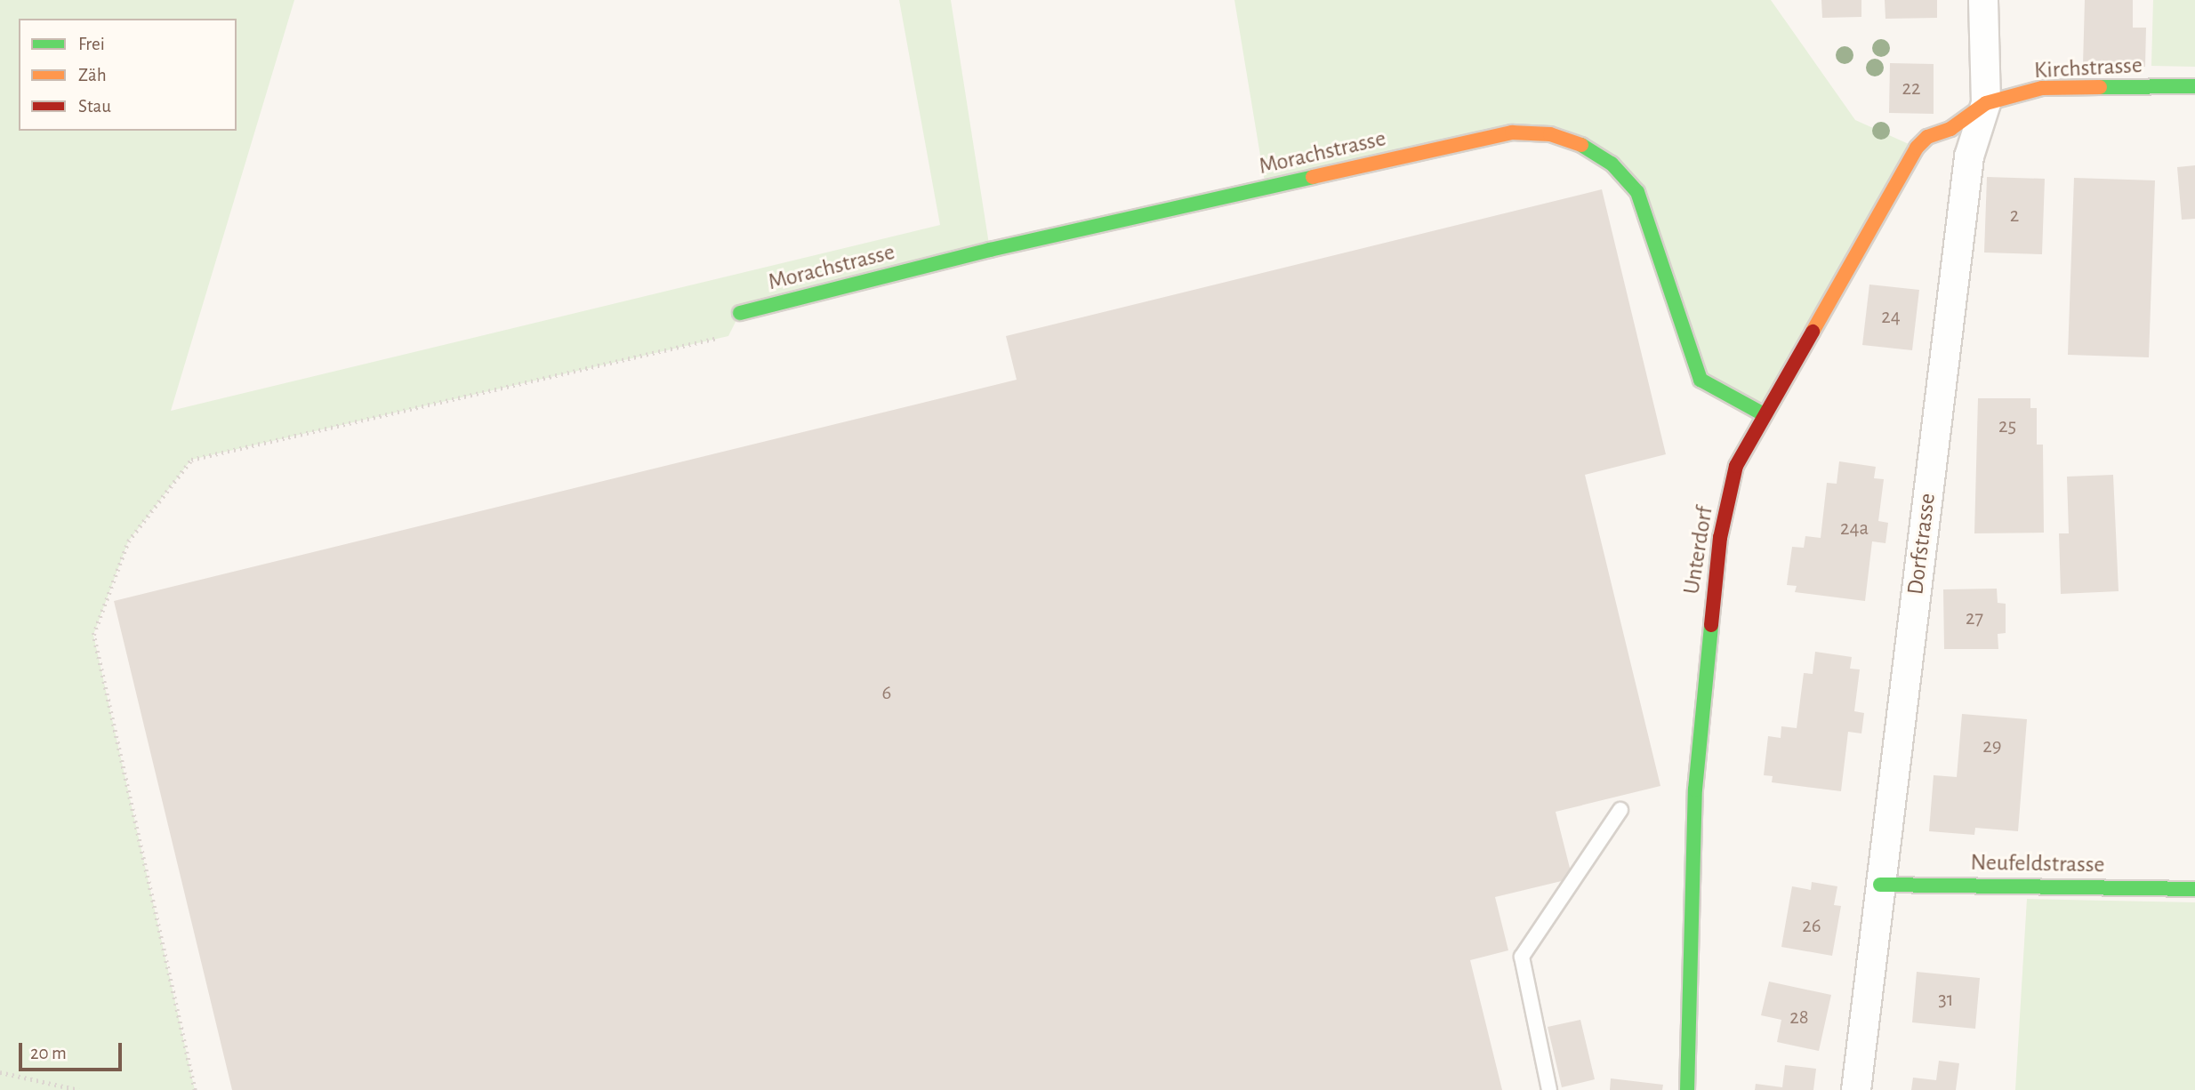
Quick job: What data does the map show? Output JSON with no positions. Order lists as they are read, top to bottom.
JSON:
{
  "streets": {
    "street": [
      "Kirchstrasse",
      "Morachstrasse",
      "Dorfstrasse",
      "Unterdorf",
      "Neufeldstrasse"
    ]
  },
  "crossings": [
    ["Kirchstrasse", "Dorfstrasse"],
    ["Kirchstrasse", "Unterdorf"],
    ["Morachstrasse", "Unterdorf"],
    ["Dorfstrasse", "Unterdorf"],
    ["Dorfstrasse", "Neufeldstrasse"]
  ],
  "house_numbers": [
    "22",
    "2",
    "24",
    "25",
    "24a",
    "27",
    "6",
    "29",
    "26",
    "31",
    "28"
  ],
  "legend": ["Frei", "Zäh", "Stau"],
  "scale_bar": "20 m"
}
